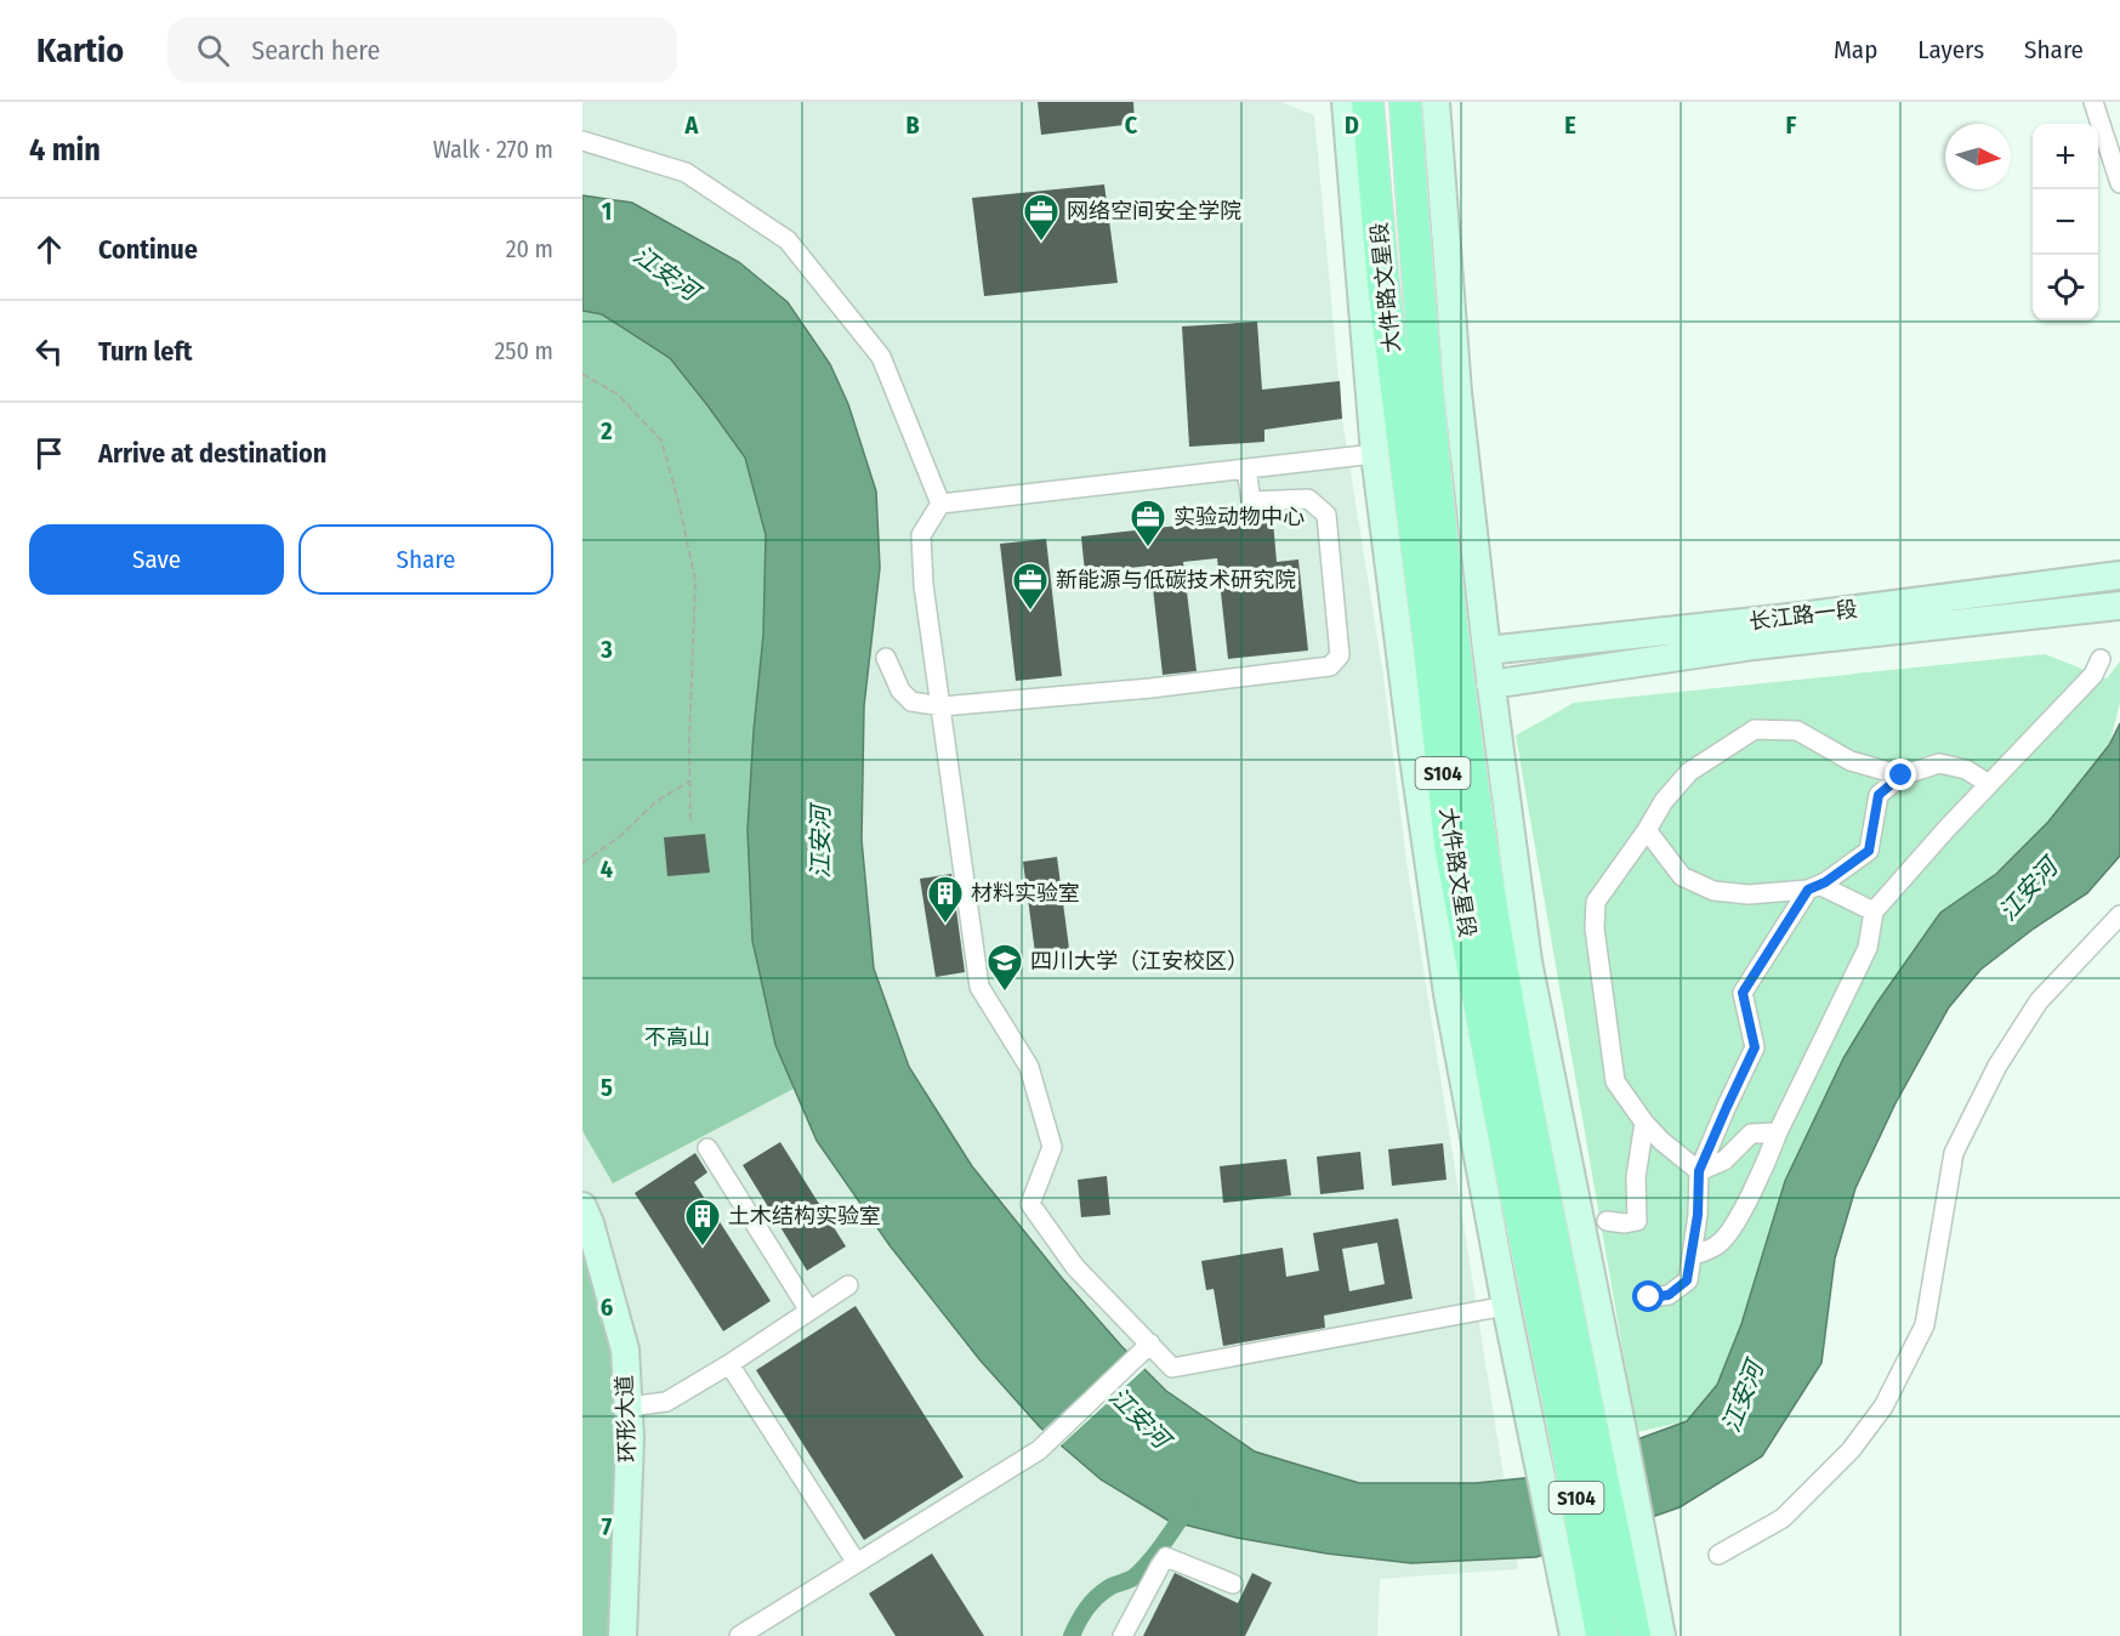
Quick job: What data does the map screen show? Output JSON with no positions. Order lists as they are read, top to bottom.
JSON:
{
  "streets": {
    "main road": ["大件路文星段", "S104"],
    "street": ["长江路一段", "环形大道"]
  },
  "water": ["江安河"],
  "parks": ["不高山"],
  "places": {
    "office": ["网络空间安全学院", "实验动物中心", "新能源与低碳技术研究院"],
    "building": ["材料实验室", "土木结构实验室"],
    "school or university": ["四川大学（江安校区）"]
  },
  "north": "right",
  "page": {
    "header": "Kartio",
    "search": "Search here",
    "nav": ["Map", "Layers", "Share"],
    "heading": ["4 min", "Walk · 270 m"],
    "map_buttons": ["+", "−"],
    "list": [
      ["Continue", "20 m"],
      ["Turn left", "250 m"],
      "Arrive at destination"
    ],
    "buttons": ["Save", "Share"]
  },
  "grid": {
    "columns": [
      "A",
      "B",
      "C",
      "D",
      "E",
      "F"
    ],
    "rows": [
      "1",
      "2",
      "3",
      "4",
      "5",
      "6",
      "7"
    ]
  }
}
